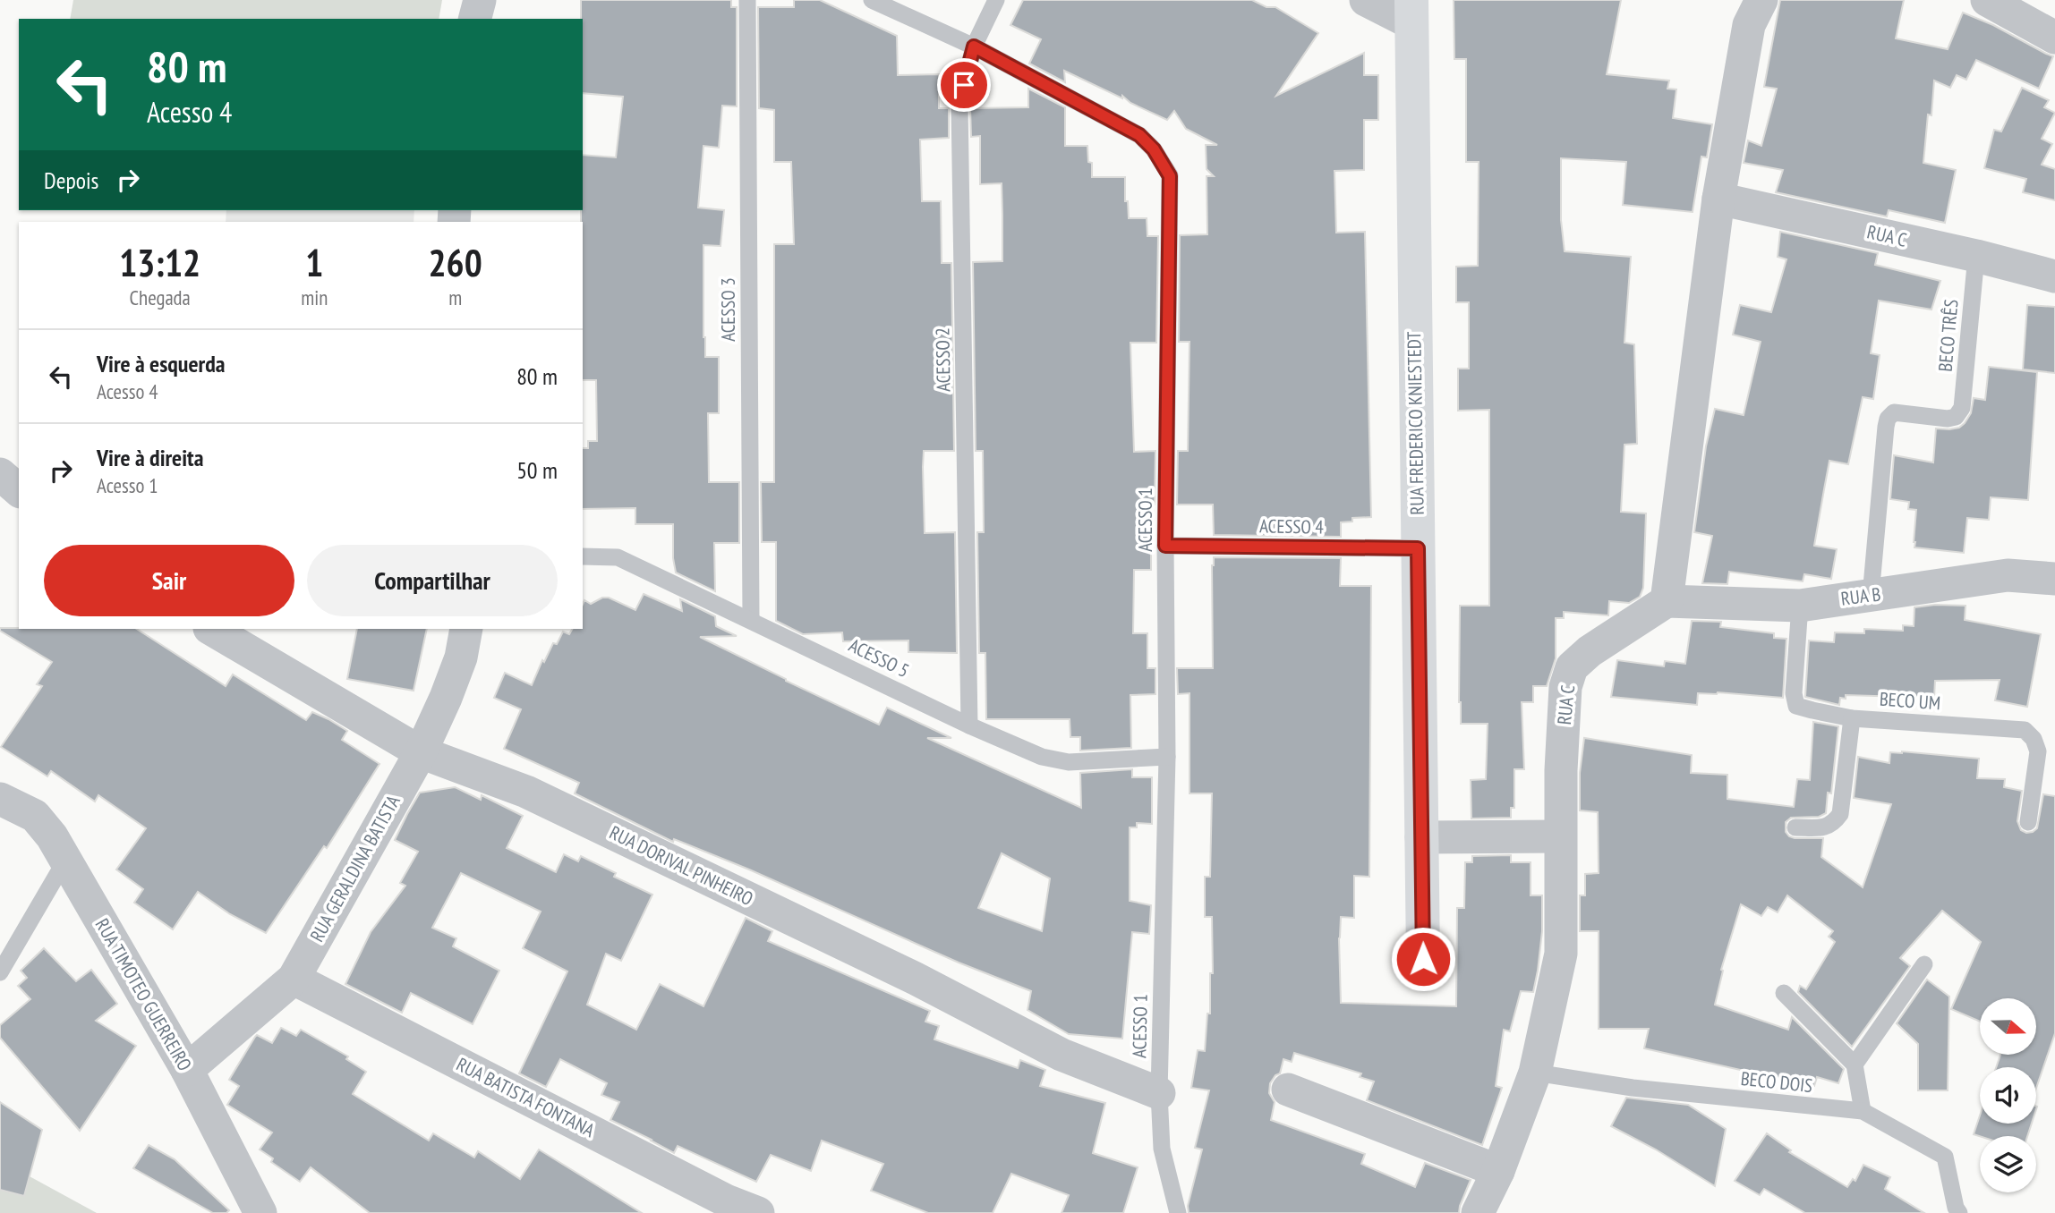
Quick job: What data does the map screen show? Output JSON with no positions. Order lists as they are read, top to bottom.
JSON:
{
  "streets": {
    "street": [
      "RUA C",
      "RUA FREDERICO KNIESTEDT",
      "RUA B",
      "RUA DORIVAL PINHEIRO",
      "RUA GERALDINA BATISTA",
      "RUA TIMOTEO GUERREIRO",
      "RUA BATISTA FONTANA"
    ],
    "lane": [
      "ACESSO 3",
      "BECO TRÊS",
      "ACESSO 2",
      "ACESSO 1",
      "ACESSO 4",
      "ACESSO 5",
      "BECO UM",
      "BECO DOIS"
    ]
  },
  "crossings": [
    ["RUA C", "BECO TRÊS"],
    ["RUA C", "RUA B"],
    ["RUA C", "BECO DOIS"],
    ["ACESSO 3", "ACESSO 5"],
    ["BECO TRÊS", "RUA B"],
    ["ACESSO 2", "ACESSO 1"],
    ["ACESSO 2", "ACESSO 5"],
    ["RUA FREDERICO KNIESTEDT", "ACESSO 4"],
    ["ACESSO 1", "ACESSO 4"],
    ["ACESSO 1", "ACESSO 5"],
    ["ACESSO 1", "RUA DORIVAL PINHEIRO"],
    ["RUA B", "BECO UM"],
    ["RUA DORIVAL PINHEIRO", "RUA GERALDINA BATISTA"],
    ["RUA GERALDINA BATISTA", "RUA TIMOTEO GUERREIRO"],
    ["RUA GERALDINA BATISTA", "RUA BATISTA FONTANA"]
  ],
  "north": "right",
  "page": {
    "turn": ["80 m", "Acesso 4"],
    "then": "Depois",
    "eta": [
      "13:12",
      "Chegada",
      "1",
      "min",
      "260",
      "m"
    ],
    "list": [
      {
        "name": "Vire à esquerda",
        "note": "Acesso 4",
        "value": "80 m"
      },
      {
        "name": "Vire à direita",
        "note": "Acesso 1",
        "value": "50 m"
      }
    ],
    "buttons": ["Sair", "Compartilhar"]
  }
}
